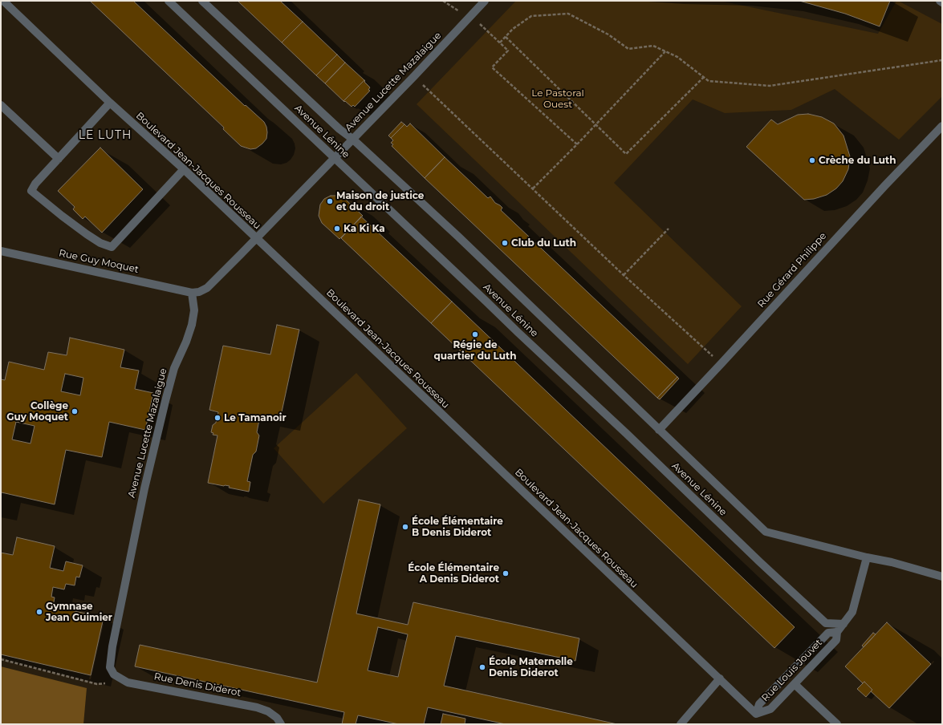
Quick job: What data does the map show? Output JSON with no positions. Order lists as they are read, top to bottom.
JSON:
{
  "streets": {
    "street": [
      "Avenue Lucette Mazalaigue",
      "Avenue Lénine",
      "Boulevard Jean-Jacques Rousseau",
      "Rue Guy Moquet",
      "Rue Gérard Philippe",
      "Rue Louis Jouvet",
      "Rue Denis Diderot"
    ]
  },
  "crossings": [
    ["Avenue Lucette Mazalaigue", "Avenue Lénine"],
    ["Avenue Lucette Mazalaigue", "Boulevard Jean-Jacques Rousseau"],
    ["Avenue Lucette Mazalaigue", "Rue Guy Moquet"],
    ["Avenue Lucette Mazalaigue", "Rue Denis Diderot"],
    ["Avenue Lénine", "Rue Gérard Philippe"],
    ["Avenue Lénine", "Rue Louis Jouvet"],
    ["Boulevard Jean-Jacques Rousseau", "Rue Louis Jouvet"]
  ],
  "districts": ["LE LUTH"],
  "parks": ["Le Pastoral Ouest"],
  "places": [
    "Crèche du Luth",
    "Maison de justice et du droit",
    "Ka Ki Ka",
    "Club du Luth",
    "Régie de quartier du Luth",
    "Collège Guy Moquet",
    "Le Tamanoir",
    "École Élémentaire B Denis Diderot",
    "École Élémentaire A Denis Diderot",
    "Gymnase Jean Guimier",
    "École Maternelle Denis Diderot"
  ]
}
